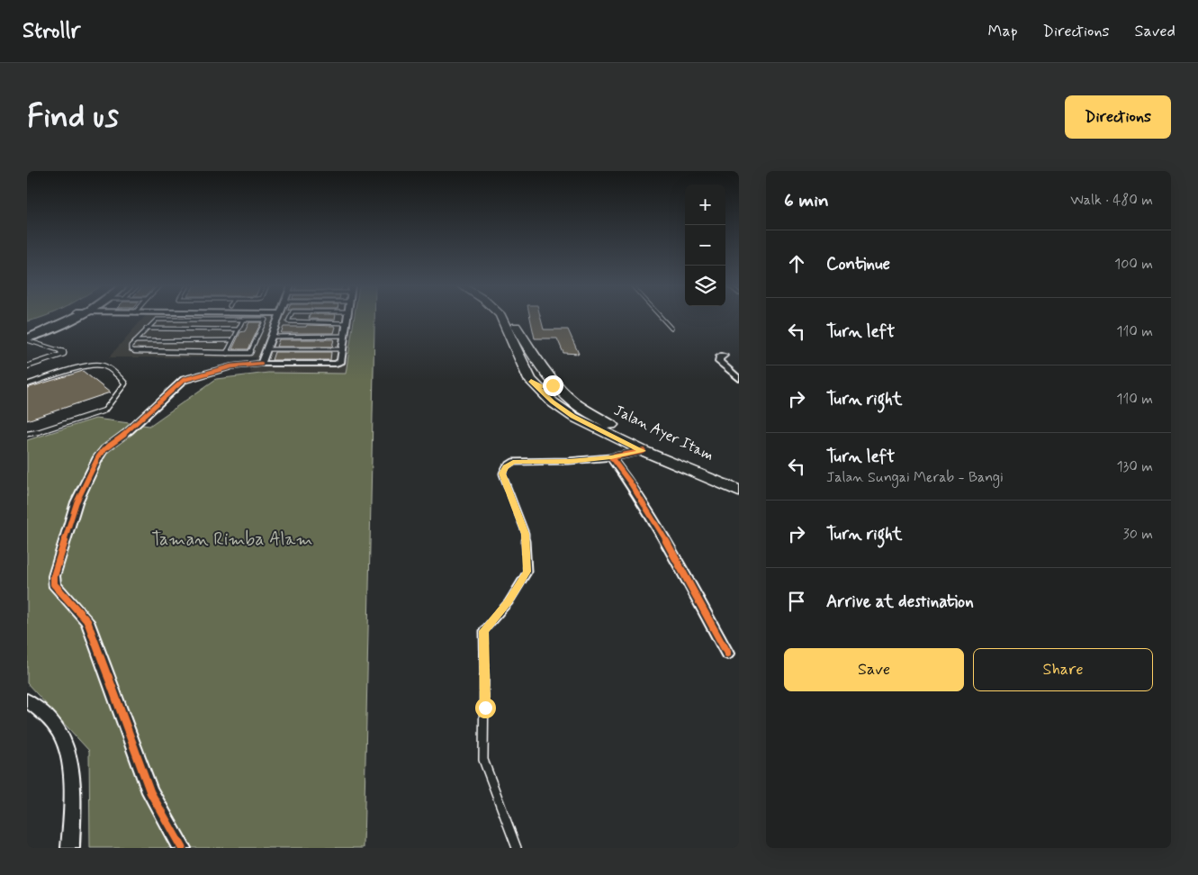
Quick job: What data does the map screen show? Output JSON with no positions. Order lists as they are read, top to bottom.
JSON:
{
  "streets": {
    "main road": ["Jalan Ayer Itam"]
  },
  "parks": ["Taman Rimba Alam"],
  "page": {
    "header": "Strollr",
    "nav": ["Map", "Directions", "Saved"],
    "buttons": [
      "Directions",
      ["Save", "Share"]
    ],
    "title": "Find us",
    "heading": ["6 min", "Walk · 480 m"],
    "map_buttons": ["+", "−"],
    "list": [
      ["Continue", "100 m"],
      ["Turn left", "110 m"],
      ["Turn right", "110 m"],
      ["Turn left", "Jalan Sungai Merab - Bangi", "130 m"],
      ["Turn right", "30 m"],
      "Arrive at destination"
    ]
  }
}
